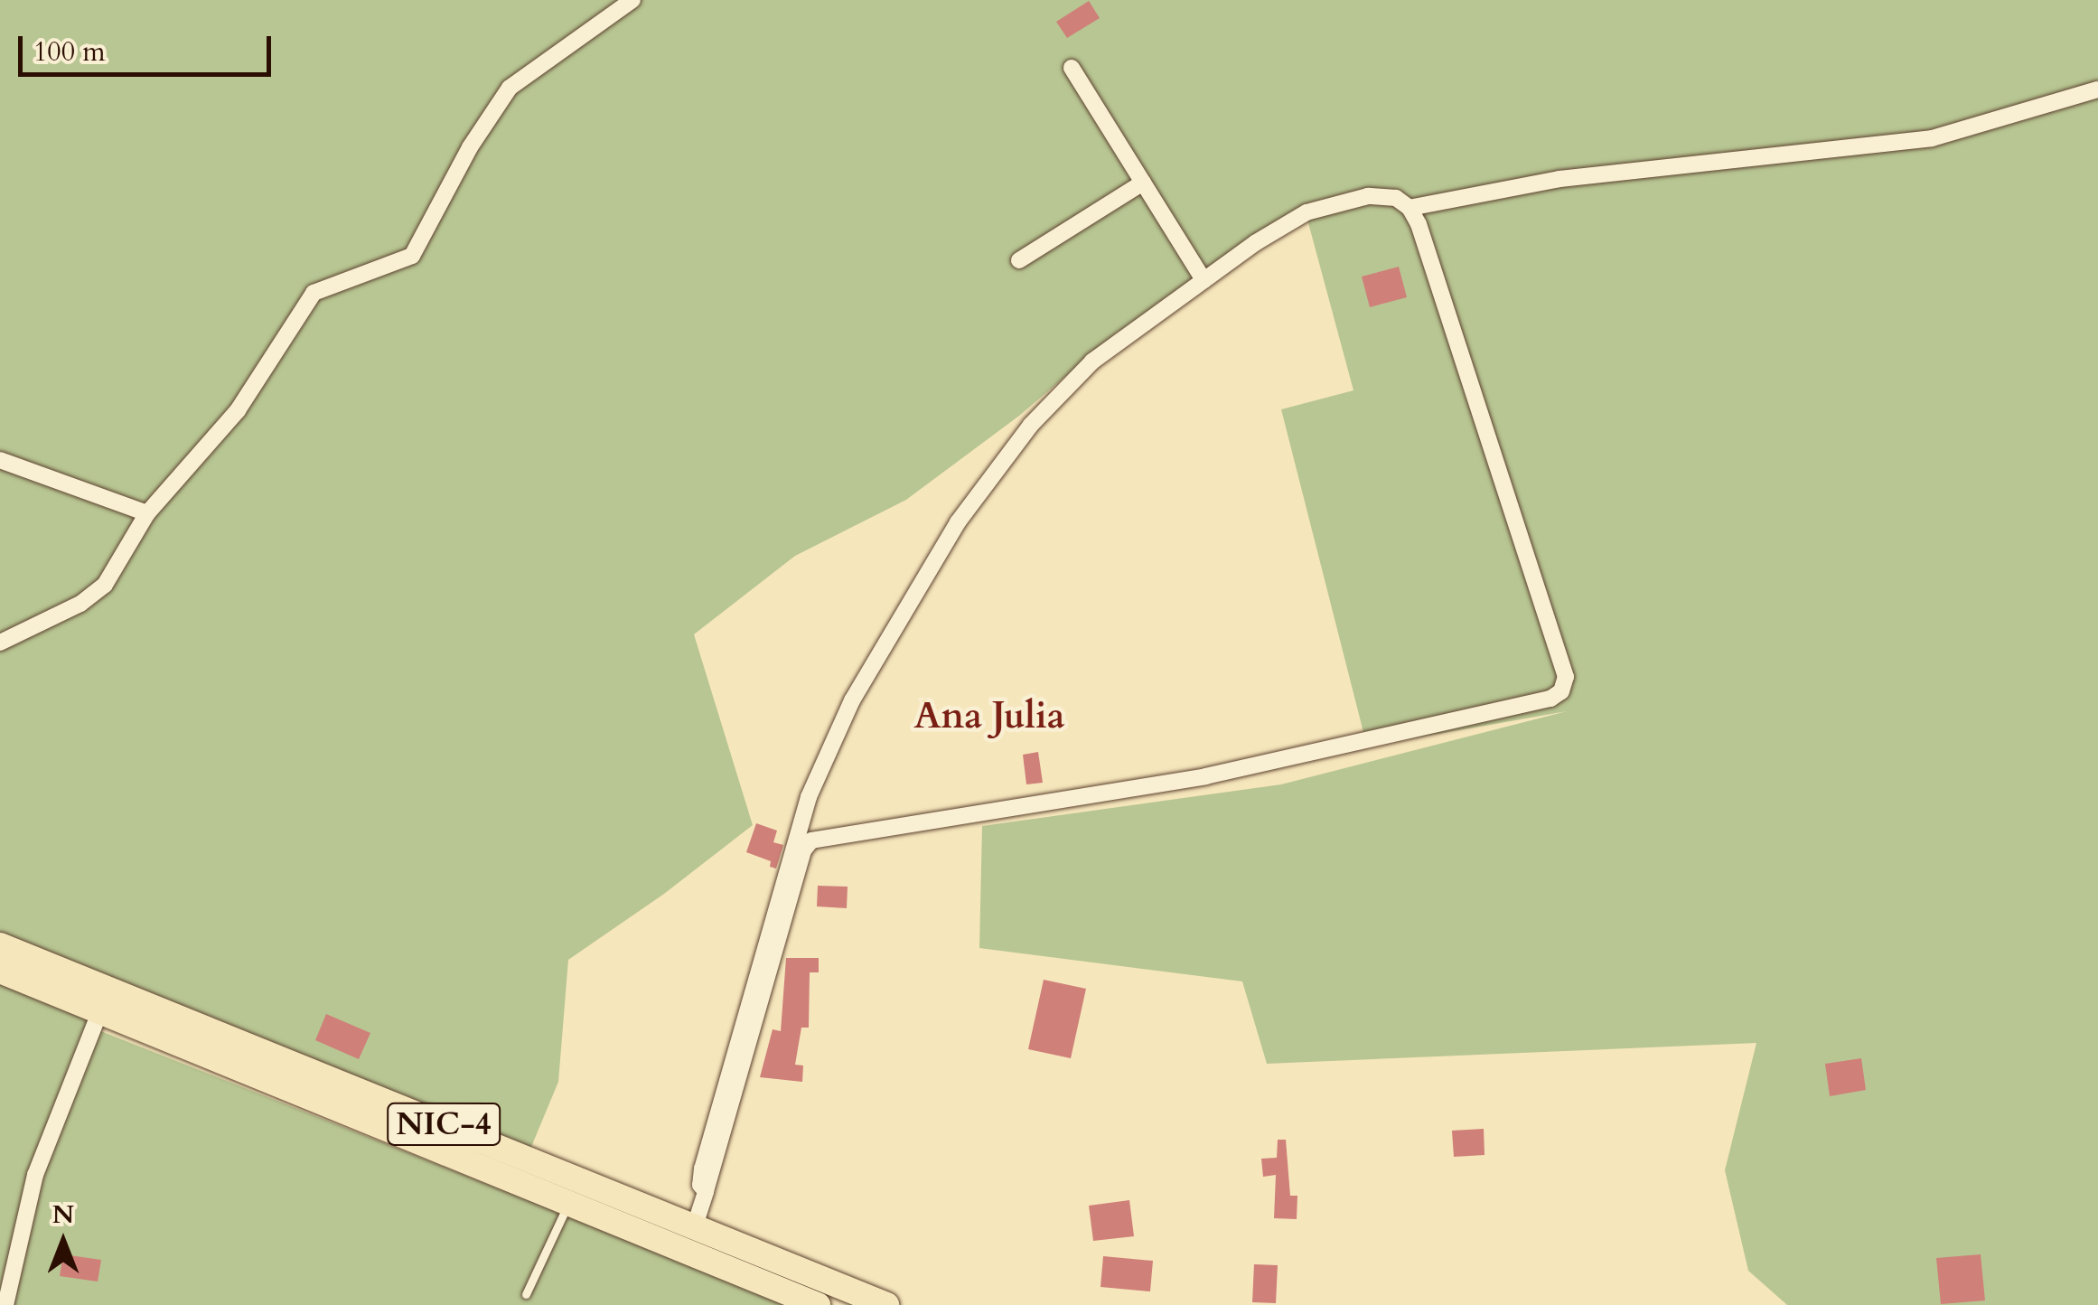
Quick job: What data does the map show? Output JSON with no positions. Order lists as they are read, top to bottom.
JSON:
{
  "streets": {
    "highway": ["NIC-4"]
  },
  "districts": ["Ana Julia"],
  "scale_bar": "100 m",
  "north": "top"
}
